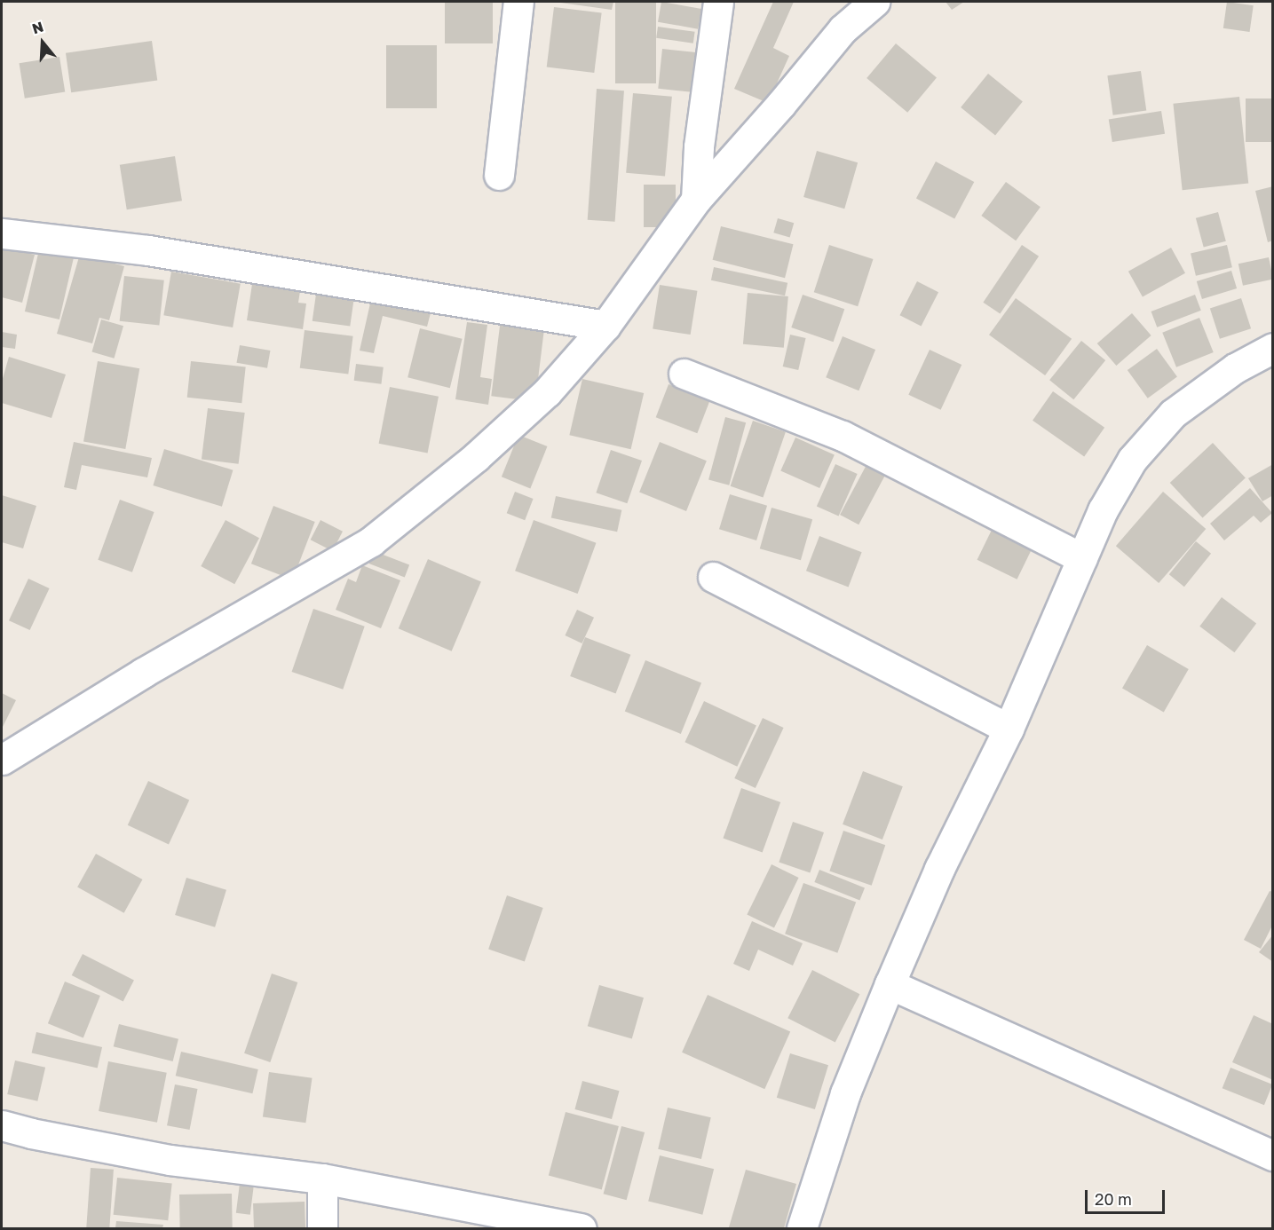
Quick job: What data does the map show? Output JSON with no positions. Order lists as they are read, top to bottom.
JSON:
{
  "scale_bar": "20 m",
  "north": "top"
}
